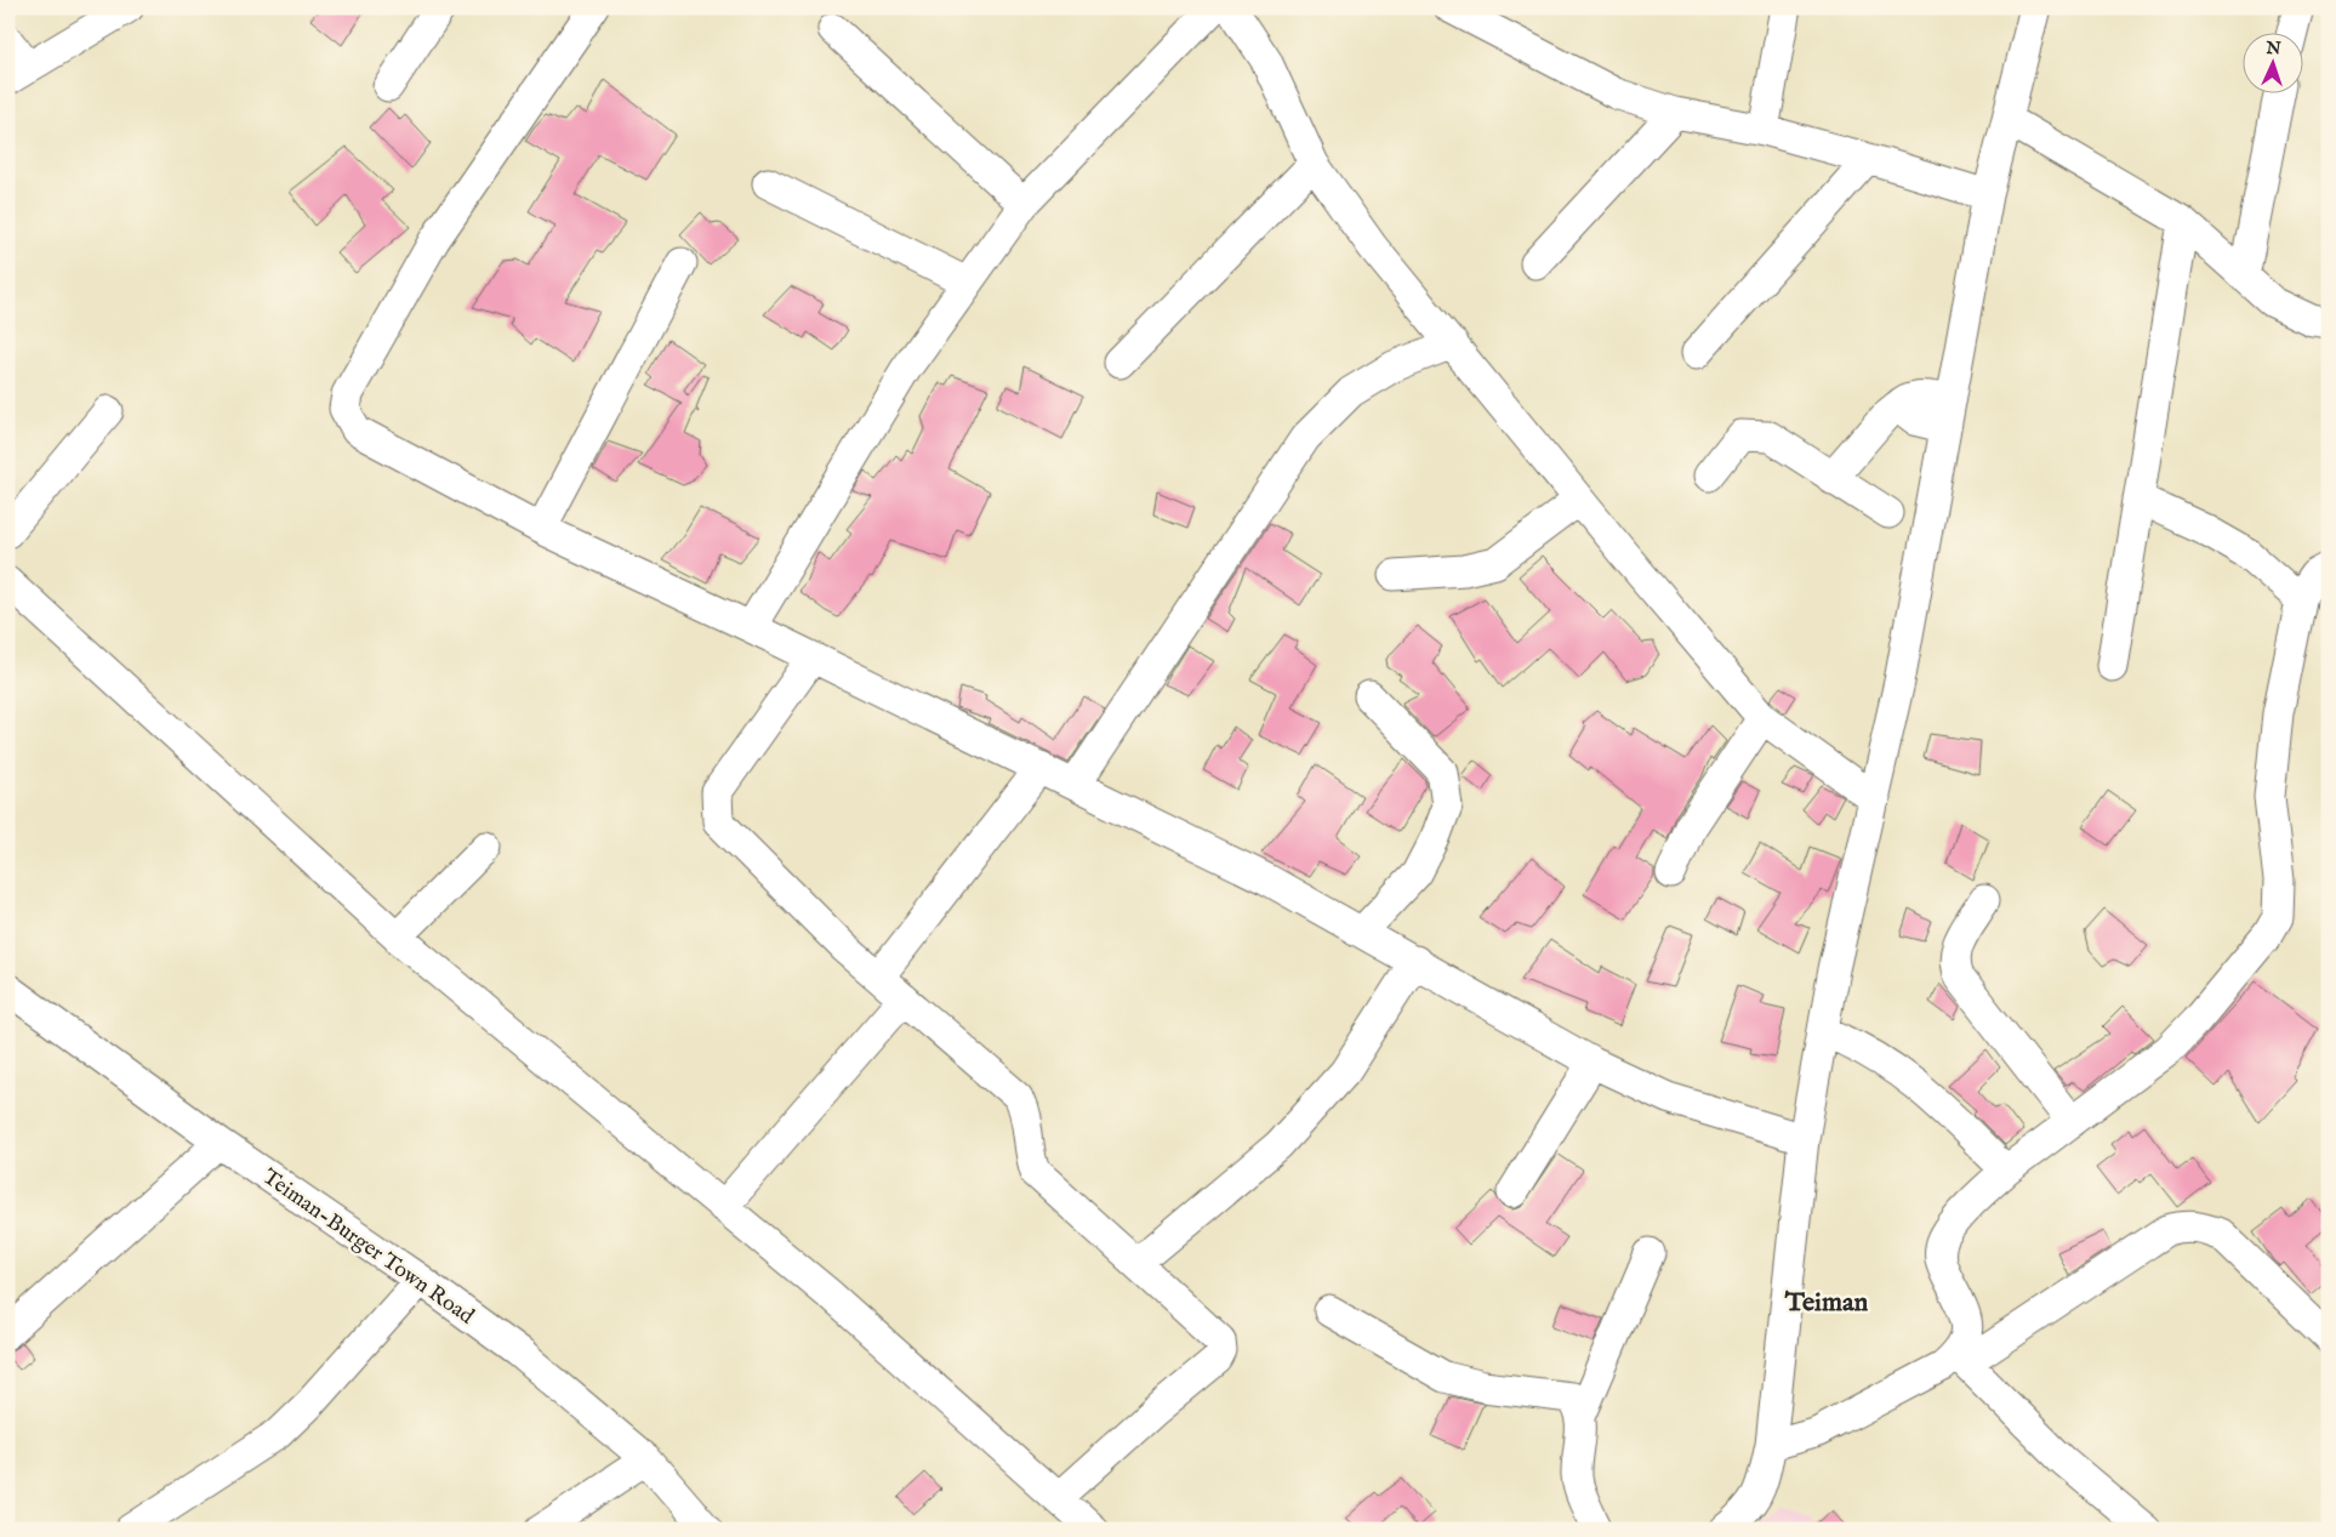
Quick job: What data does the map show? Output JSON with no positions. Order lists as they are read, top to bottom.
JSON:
{
  "streets": {
    "street": ["Teiman-Burger Town Road"]
  },
  "districts": ["Teiman"],
  "north": "top"
}
